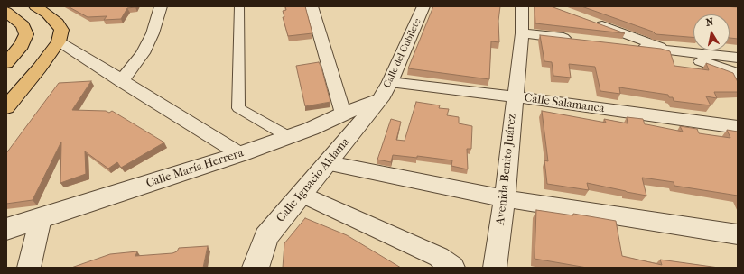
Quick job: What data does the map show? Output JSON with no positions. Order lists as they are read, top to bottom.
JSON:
{
  "streets": {
    "street": [
      "Calle del Cubilete",
      "Calle Salamanca",
      "Calle María Herrera",
      "Avenida Benito Juárez",
      "Calle Ignacio Aldama"
    ]
  },
  "crossings": [
    ["Calle del Cubilete", "Calle Salamanca"],
    ["Calle del Cubilete", "Calle María Herrera"],
    ["Calle del Cubilete", "Calle Ignacio Aldama"],
    ["Calle Salamanca", "Calle María Herrera"],
    ["Calle Salamanca", "Avenida Benito Juárez"],
    ["Calle Salamanca", "Calle Ignacio Aldama"],
    ["Calle María Herrera", "Calle Ignacio Aldama"]
  ],
  "north": "top"
}
